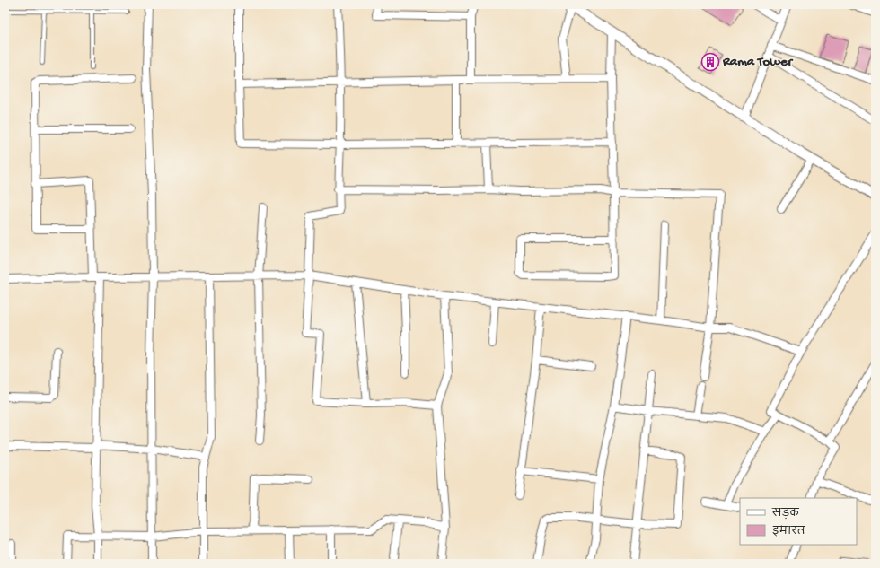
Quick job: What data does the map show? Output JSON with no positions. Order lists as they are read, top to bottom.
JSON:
{
  "places": {
    "building": ["Rama Tower"]
  },
  "legend": ["सड़क", "इमारत"]
}
